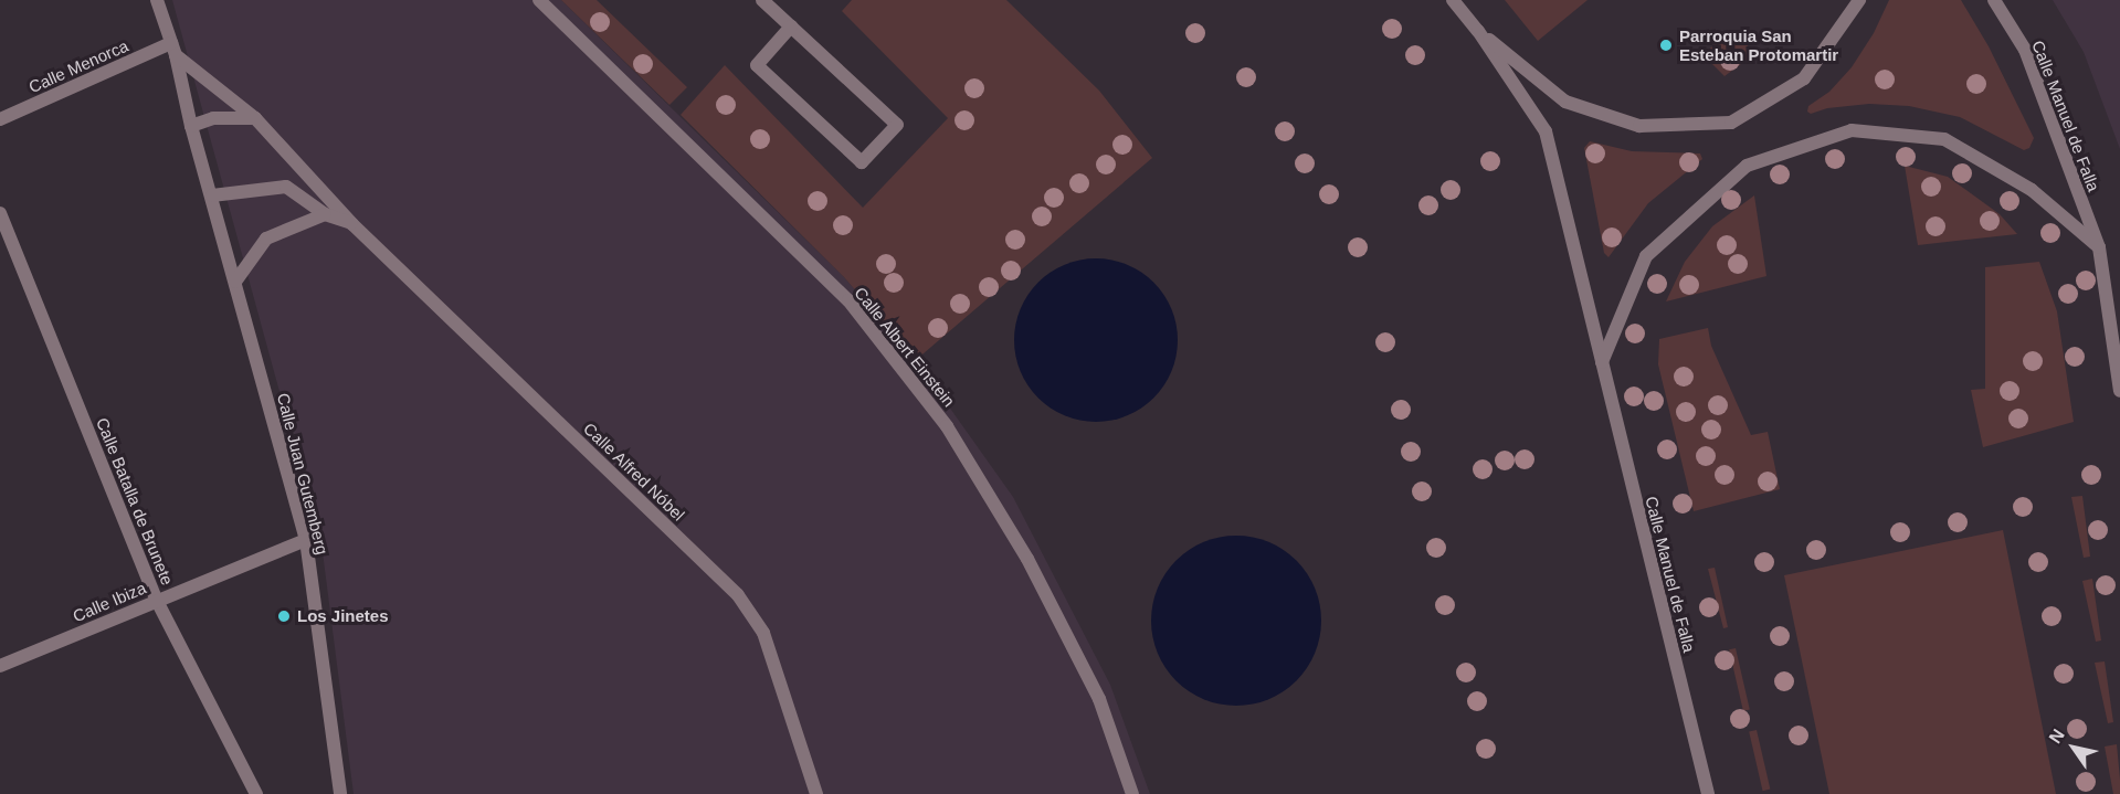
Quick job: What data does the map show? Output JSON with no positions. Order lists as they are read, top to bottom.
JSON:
{
  "streets": {
    "street": [
      "Calle Menorca",
      "Calle Manuel de Falla",
      "Calle Albert Einstein",
      "Calle Alfred Nóbel",
      "Calle Juan Gutemberg",
      "Calle Batalla de Brunete",
      "Calle Ibiza"
    ]
  },
  "crossings": [
    ["Calle Menorca", "Calle Alfred Nóbel"],
    ["Calle Menorca", "Calle Juan Gutemberg"],
    ["Calle Alfred Nóbel", "Calle Juan Gutemberg"],
    ["Calle Juan Gutemberg", "Calle Ibiza"],
    ["Calle Batalla de Brunete", "Calle Ibiza"]
  ],
  "places": ["Parroquia San Esteban Protomartir", "Los Jinetes"],
  "north": "top left"
}
